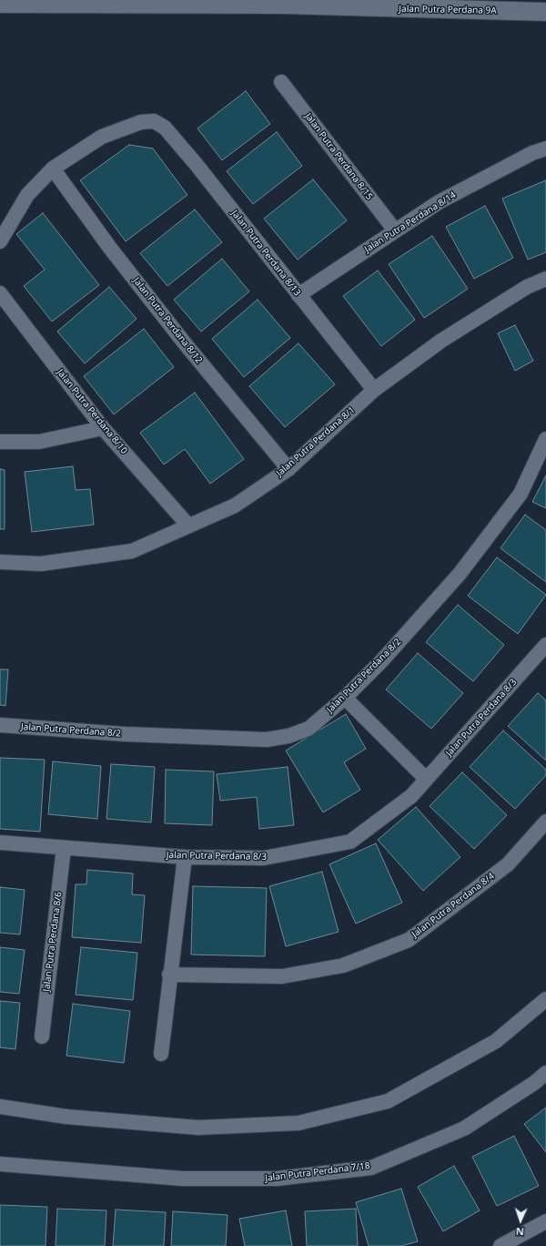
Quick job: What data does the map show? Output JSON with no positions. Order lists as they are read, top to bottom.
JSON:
{
  "streets": {
    "street": [
      "Jalan Putra Perdana 9A",
      "Jalan Putra Perdana 8/15",
      "Jalan Putra Perdana 8/14",
      "Jalan Putra Perdana 8/13",
      "Jalan Putra Perdana 8/12",
      "Jalan Putra Perdana 8/10",
      "Jalan Putra Perdana 8/1",
      "Jalan Putra Perdana 8/2",
      "Jalan Putra Perdana 8/3",
      "Jalan Putra Perdana 8/4",
      "Jalan Putra Perdana 8/6",
      "Jalan Putra Perdana 7/18"
    ]
  },
  "crossings": [
    ["Jalan Putra Perdana 8/15", "Jalan Putra Perdana 8/14"],
    ["Jalan Putra Perdana 8/14", "Jalan Putra Perdana 8/13"],
    ["Jalan Putra Perdana 8/13", "Jalan Putra Perdana 8/12"],
    ["Jalan Putra Perdana 8/13", "Jalan Putra Perdana 8/1"],
    ["Jalan Putra Perdana 8/12", "Jalan Putra Perdana 8/1"],
    ["Jalan Putra Perdana 8/10", "Jalan Putra Perdana 8/1"],
    ["Jalan Putra Perdana 8/3", "Jalan Putra Perdana 8/6"]
  ],
  "north": "bottom"
}
